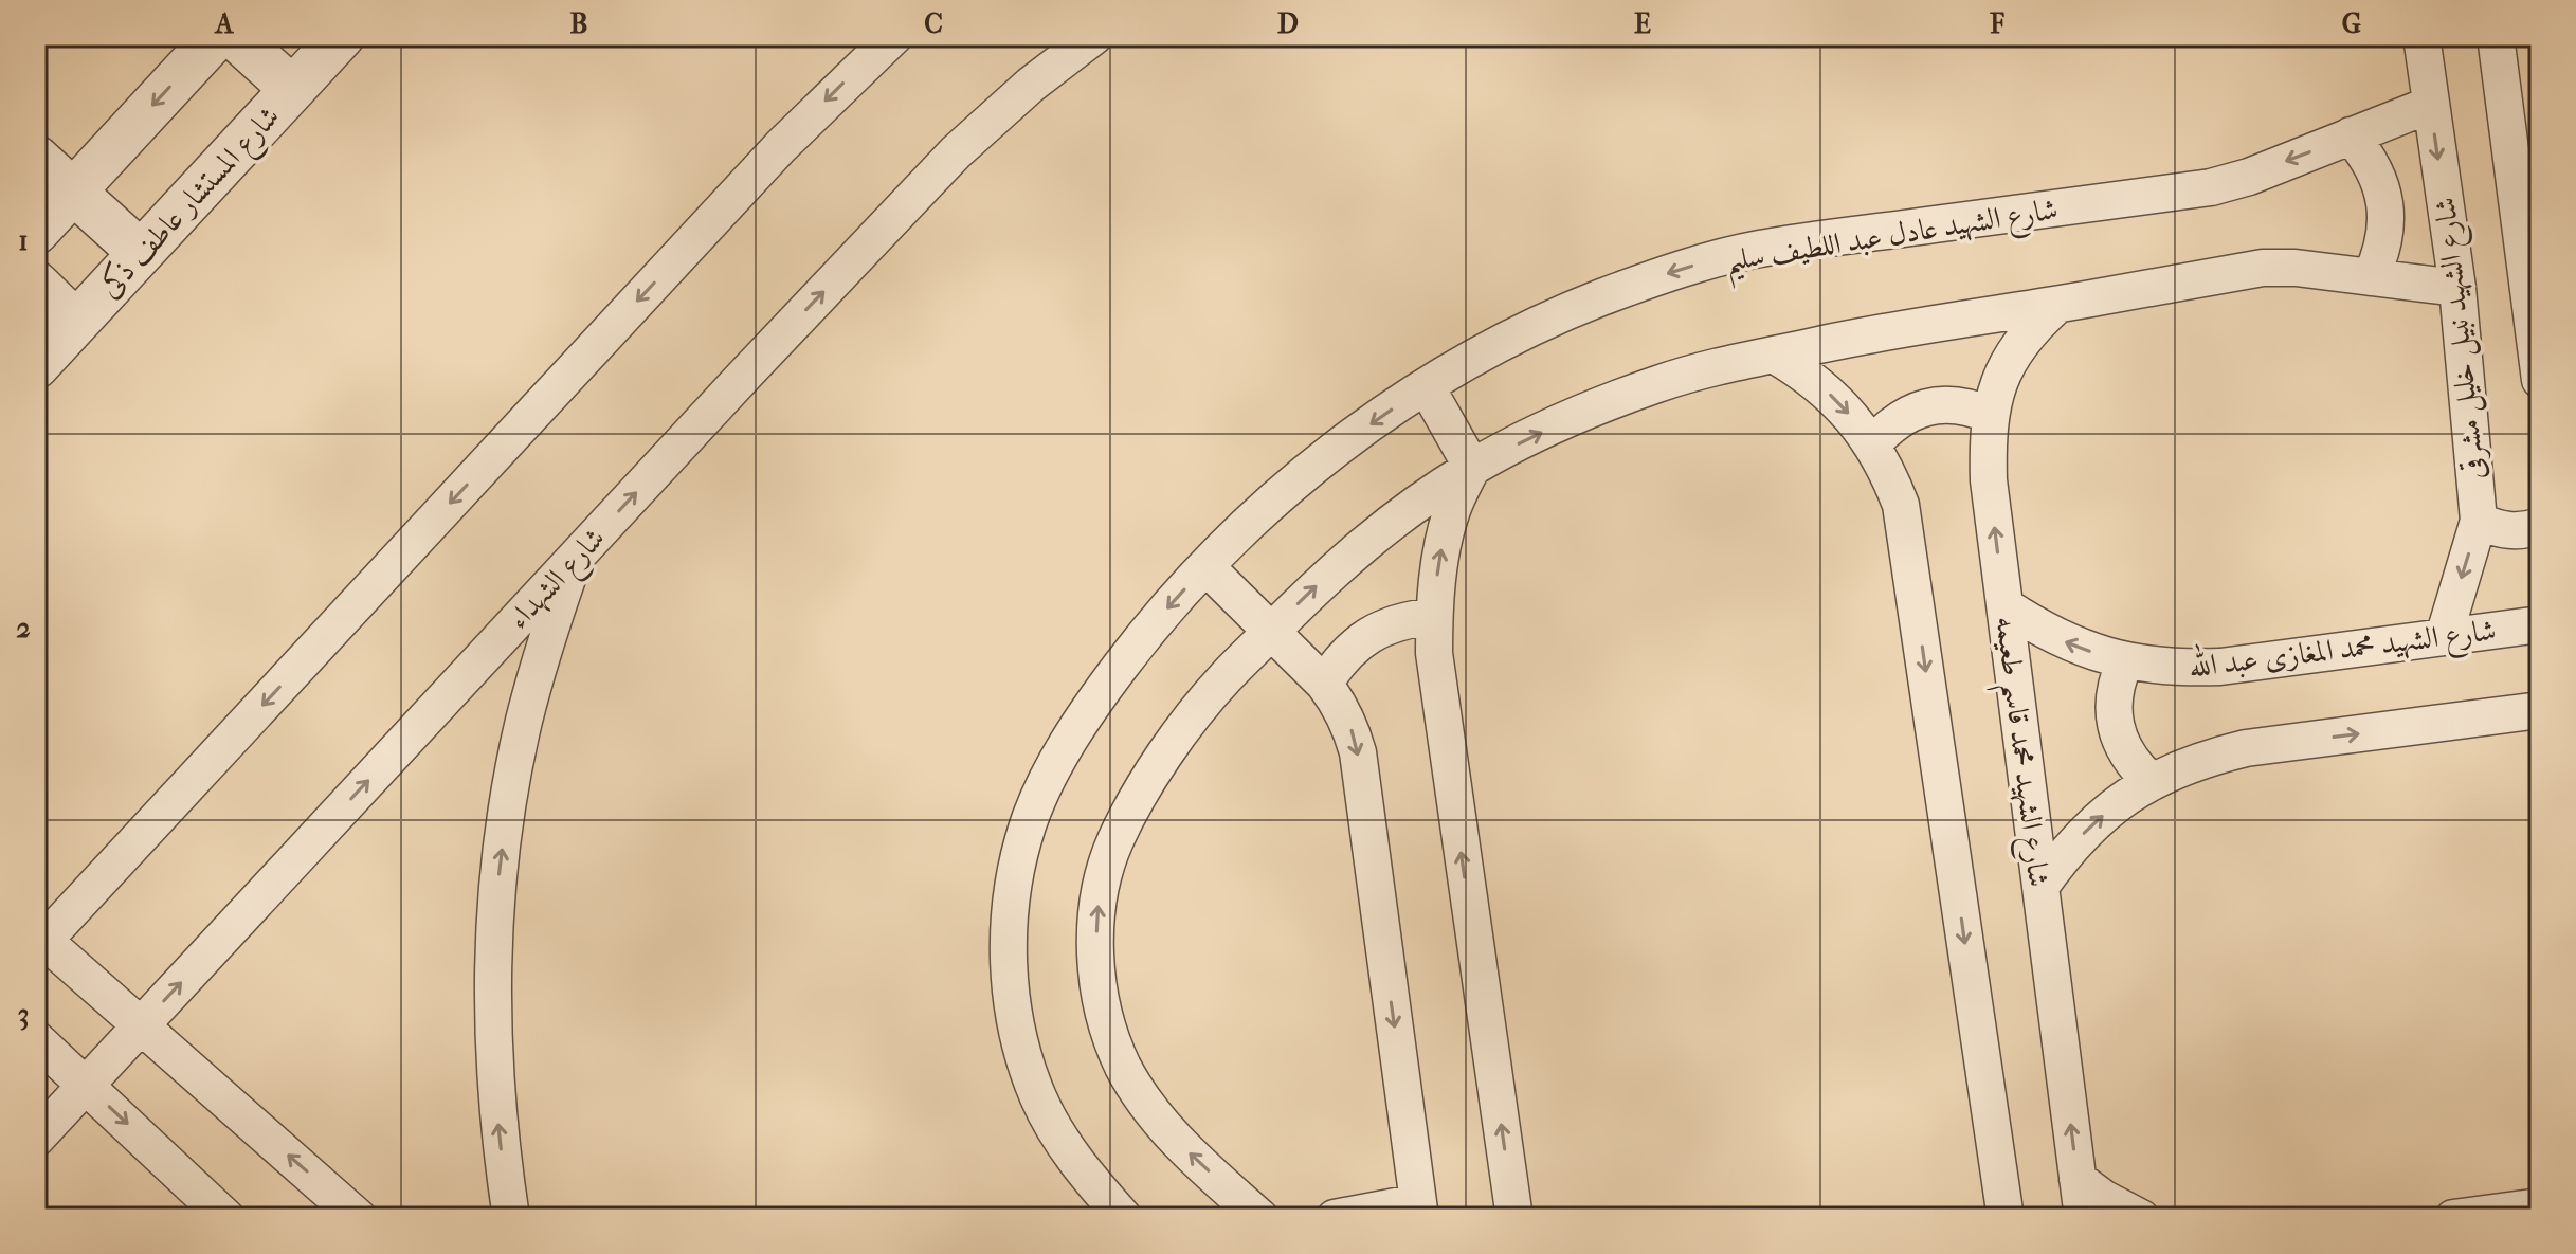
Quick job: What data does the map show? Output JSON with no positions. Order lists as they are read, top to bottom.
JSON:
{
  "streets": {
    "street": [
      "شارع المستشار عاطف ذكى",
      "شارع الشهيد عادل عبد اللطيف سليم",
      "شارع الشهيد نبيل خليل مشرقى",
      "شارع الشهداء",
      "شارع الشهيد محمد المغازى عبد الله",
      "شارع الشهيد محمد قاسم طعيمه"
    ]
  },
  "crossings": [
    ["شارع الشهيد عادل عبد اللطيف سليم", "شارع الشهيد نبيل خليل مشرقى"],
    ["شارع الشهيد نبيل خليل مشرقى", "شارع الشهيد محمد المغازى عبد الله"],
    ["شارع الشهيد محمد المغازى عبد الله", "شارع الشهيد محمد قاسم طعيمه"]
  ],
  "grid": {
    "columns": [
      "A",
      "B",
      "C",
      "D",
      "E",
      "F",
      "G"
    ],
    "rows": ["1", "2", "3"]
  }
}
